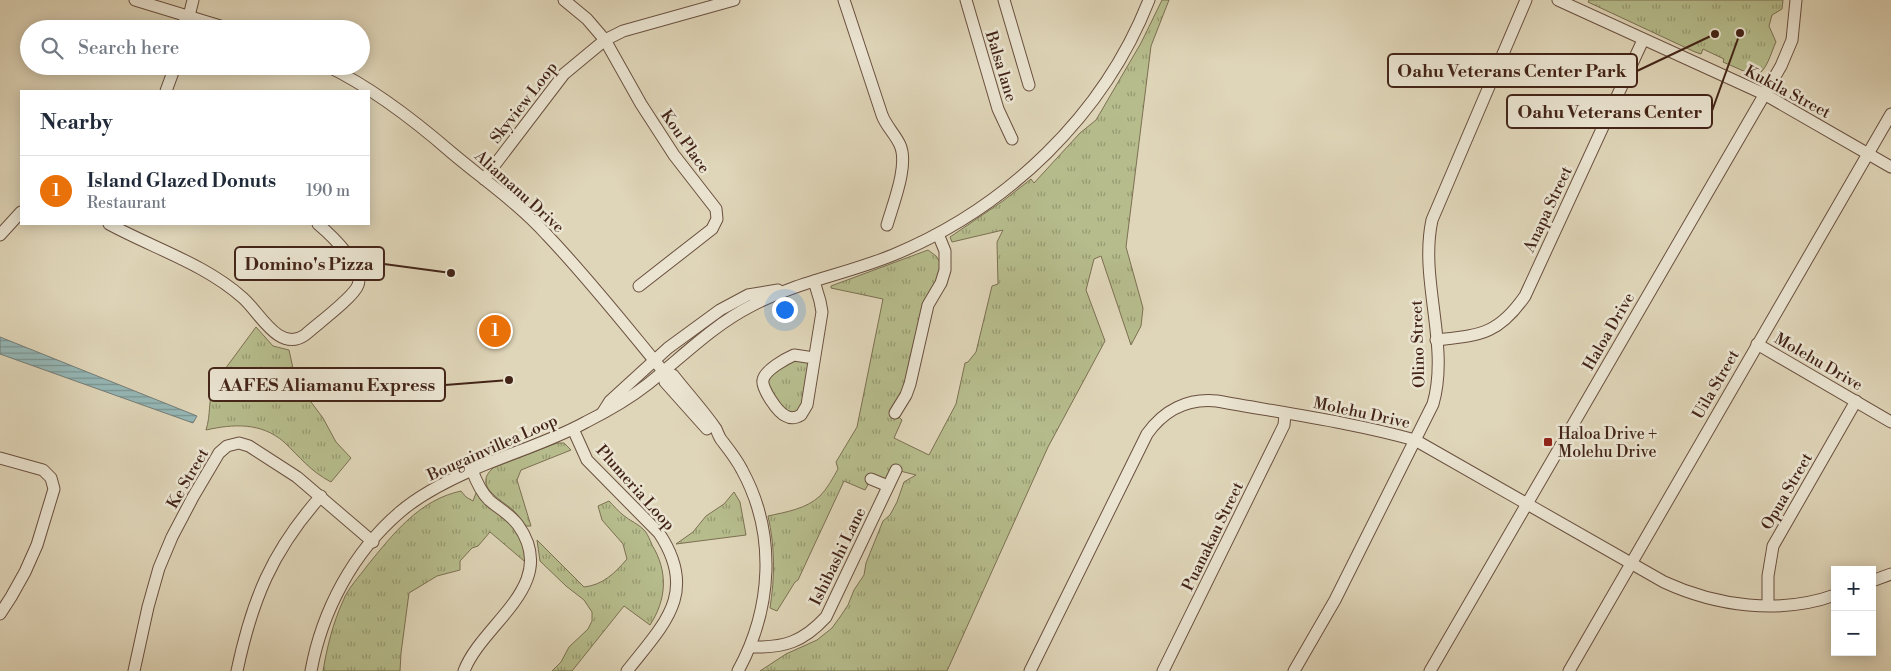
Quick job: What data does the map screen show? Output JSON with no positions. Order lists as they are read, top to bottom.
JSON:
{
  "streets": {
    "street": [
      "Balsa lane",
      "Kukila Street",
      "Skyview Loop",
      "Kou Place",
      "Aliamanu Drive",
      "Anapa Street",
      "Haloa Drive",
      "Olino Street",
      "Molehu Drive",
      "Uila Street",
      "Bougainvillea Loop",
      "Ke Street",
      "Plumeria Loop",
      "Opua Street",
      "Puanakau Street",
      "Ishibashi Lane"
    ]
  },
  "crossings": [
    ["Kukila Street", "Anapa Street"],
    ["Kukila Street", "Haloa Drive"],
    ["Kukila Street", "Uila Street"],
    ["Skyview Loop", "Kou Place"],
    ["Skyview Loop", "Aliamanu Drive"],
    ["Aliamanu Drive", "Bougainvillea Loop"],
    ["Aliamanu Drive", "Ishibashi Lane"],
    ["Anapa Street", "Olino Street"],
    ["Haloa Drive", "Molehu Drive"],
    ["Olino Street", "Molehu Drive"],
    ["Molehu Drive", "Uila Street"],
    ["Molehu Drive", "Opua Street"],
    ["Molehu Drive", "Puanakau Street"],
    ["Bougainvillea Loop", "Ke Street"],
    ["Bougainvillea Loop", "Plumeria Loop"]
  ],
  "places": {
    "other": [
      "Oahu Veterans Center",
      "Oahu Veterans Center Park",
      "Domino's Pizza",
      "AAFES Aliamanu Express"
    ],
    "transit": ["Haloa Drive + Molehu Drive"]
  },
  "page": {
    "search": "Search here",
    "heading": "Nearby",
    "list": [
      {
        "mark": "1",
        "name": "Island Glazed Donuts",
        "note": "Restaurant",
        "value": "190 m"
      }
    ],
    "pins": "1",
    "map_buttons": ["+", "−"]
  }
}
